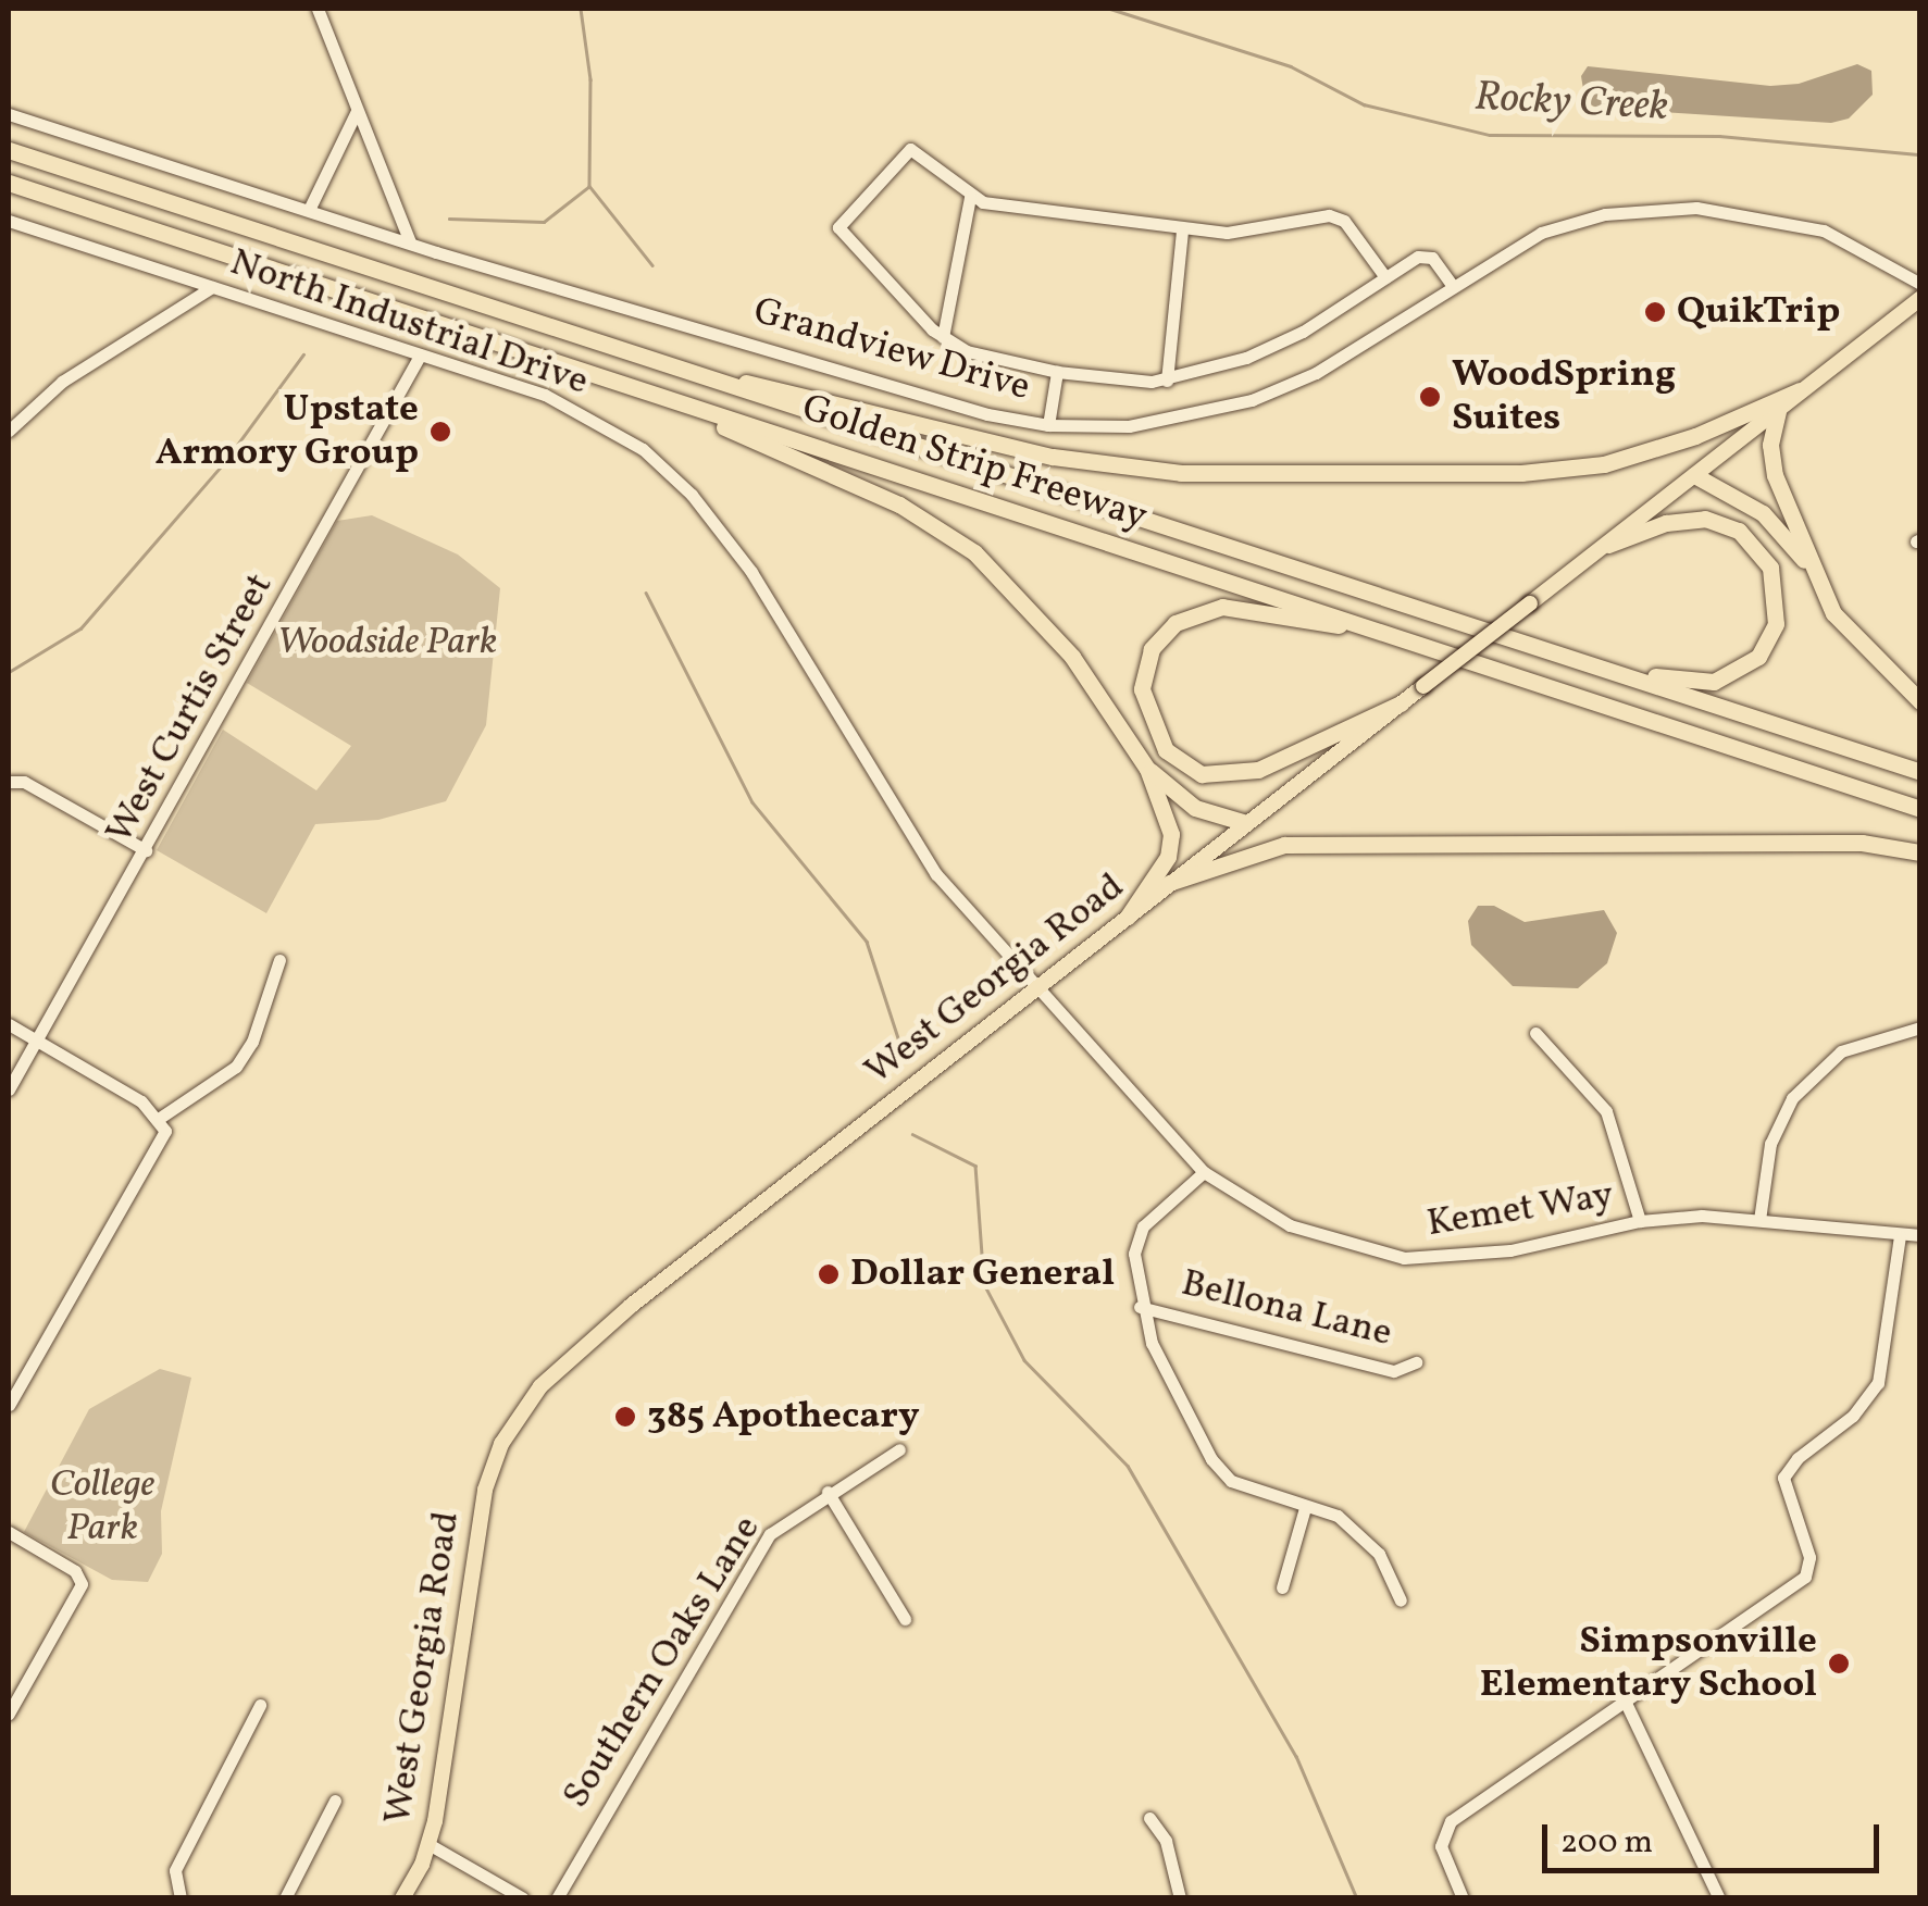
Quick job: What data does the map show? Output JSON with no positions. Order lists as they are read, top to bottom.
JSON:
{
  "streets": {
    "highway": ["Golden Strip Freeway"],
    "main road": ["West Georgia Road"],
    "street": [
      "North Industrial Drive",
      "Grandview Drive",
      "West Curtis Street",
      "Kemet Way",
      "Bellona Lane",
      "Southern Oaks Lane"
    ]
  },
  "crossings": [
    ["North Industrial Drive", "West Curtis Street"],
    ["North Industrial Drive", "West Georgia Road"],
    ["North Industrial Drive", "Kemet Way"],
    ["West Georgia Road", "Kemet Way"]
  ],
  "water": ["Rocky Creek"],
  "parks": ["Woodside Park", "College Park"],
  "places": [
    "QuikTrip",
    "WoodSpring Suites",
    "Upstate Armory Group",
    "Dollar General",
    "385 Apothecary",
    "Simpsonville Elementary School"
  ],
  "scale_bar": "200 m"
}
